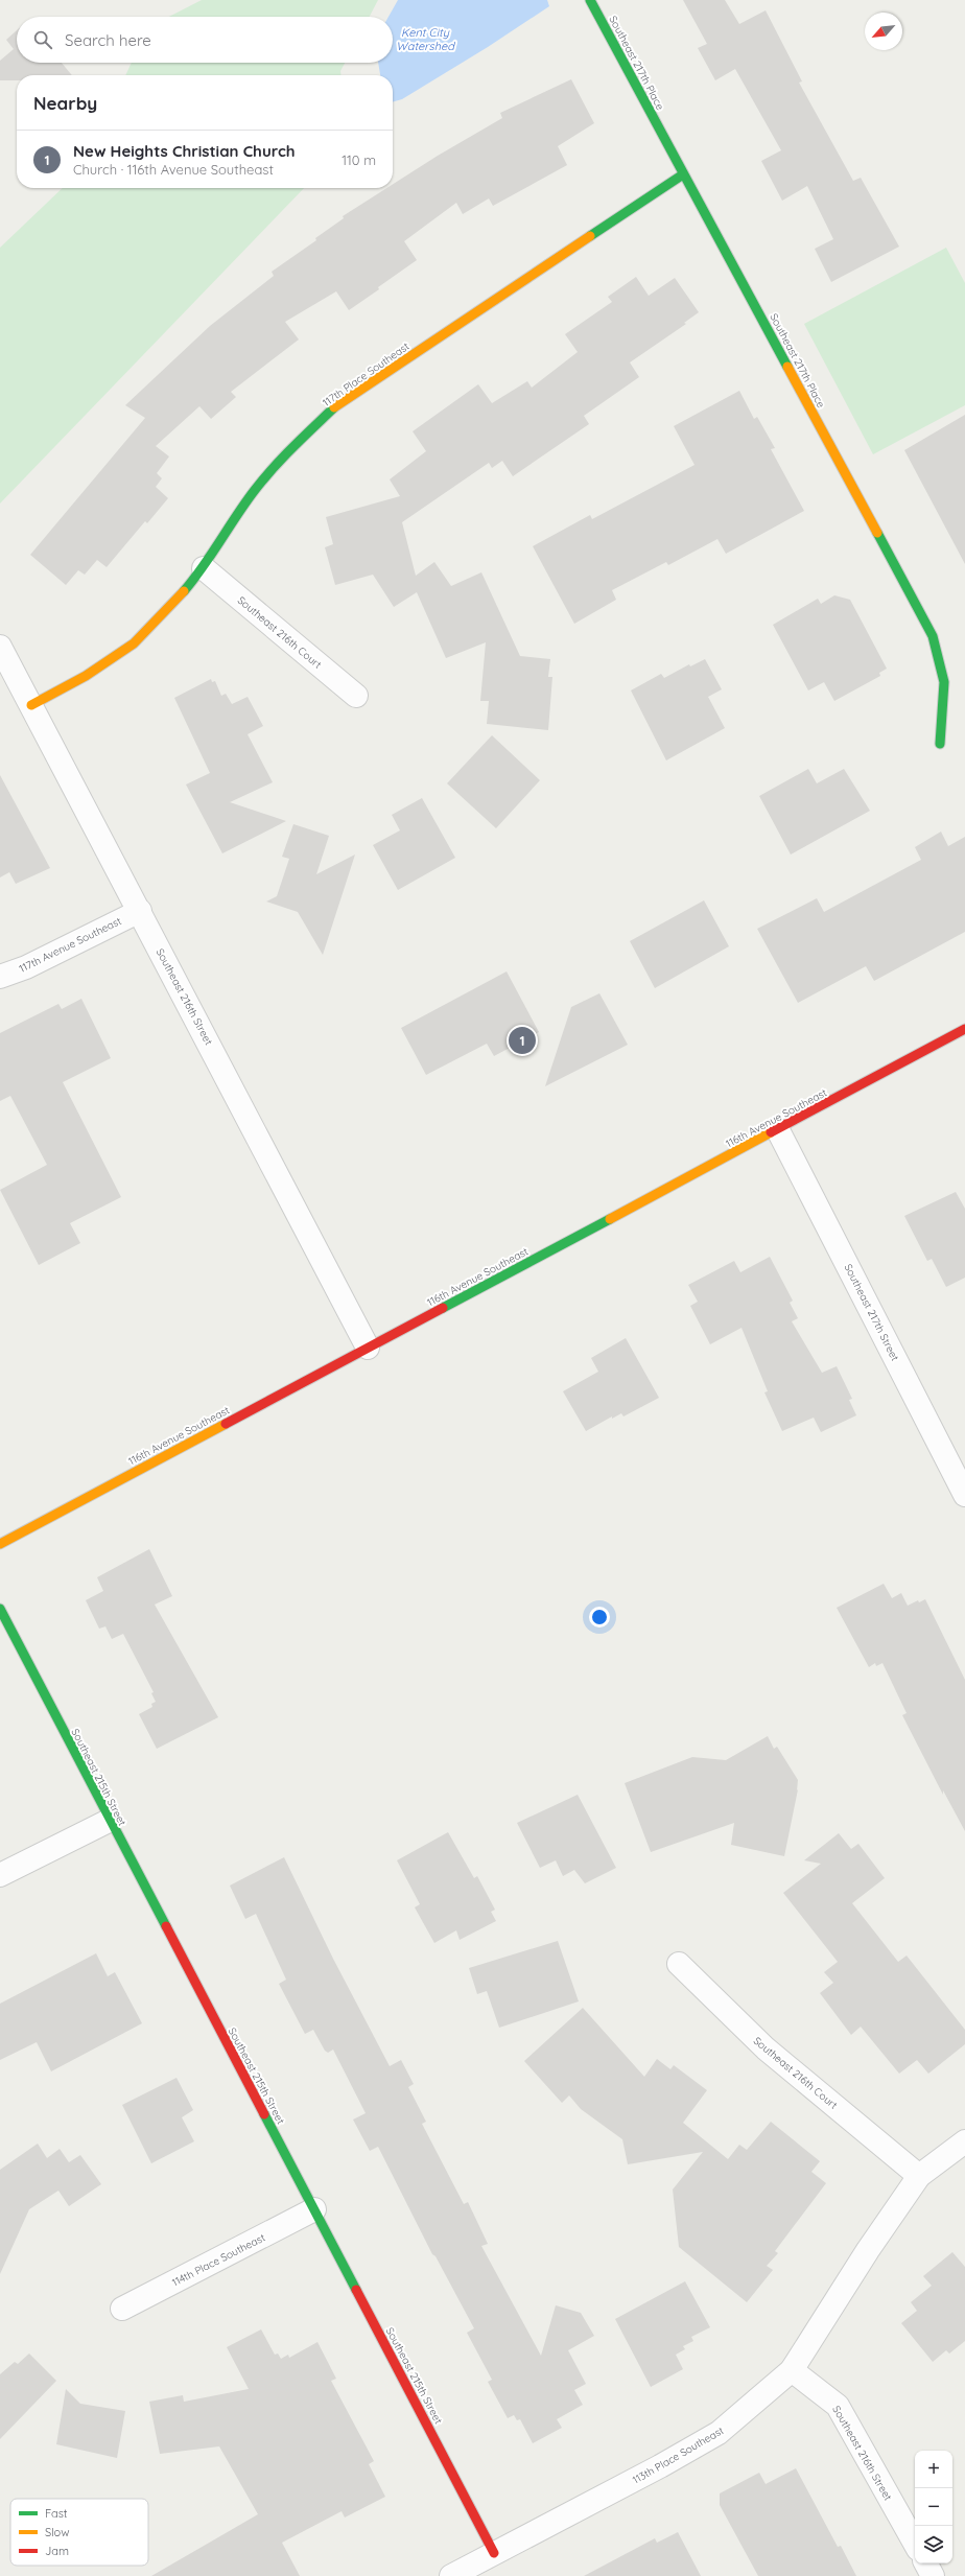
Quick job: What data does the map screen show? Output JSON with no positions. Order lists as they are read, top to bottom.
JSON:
{
  "streets": {
    "street": [
      "Southeast 217th Place",
      "117th Place Southeast",
      "Southeast 216th Court",
      "117th Avenue Southeast",
      "Southeast 216th Street",
      "116th Avenue Southeast",
      "Southeast 217th Street",
      "Southeast 215th Street",
      "114th Place Southeast",
      "113th Place Southeast"
    ]
  },
  "crossings": [
    ["Southeast 217th Place", "117th Place Southeast"],
    ["117th Place Southeast", "Southeast 216th Court"],
    ["117th Place Southeast", "Southeast 216th Street"],
    ["Southeast 216th Court", "113th Place Southeast"],
    ["117th Avenue Southeast", "Southeast 216th Street"],
    ["Southeast 216th Street", "116th Avenue Southeast"],
    ["Southeast 216th Street", "113th Place Southeast"],
    ["116th Avenue Southeast", "Southeast 217th Street"],
    ["Southeast 215th Street", "114th Place Southeast"],
    ["Southeast 215th Street", "113th Place Southeast"]
  ],
  "water": ["Kent City Watershed"],
  "legend": ["Fast", "Slow", "Jam"],
  "north": "bottom left",
  "page": {
    "search": "Search here",
    "heading": "Nearby",
    "list": [
      {
        "mark": "1",
        "name": "New Heights Christian Church",
        "note": "Church · 116th Avenue Southeast",
        "value": "110 m"
      }
    ],
    "pins": "1",
    "map_buttons": ["+", "−"]
  }
}
